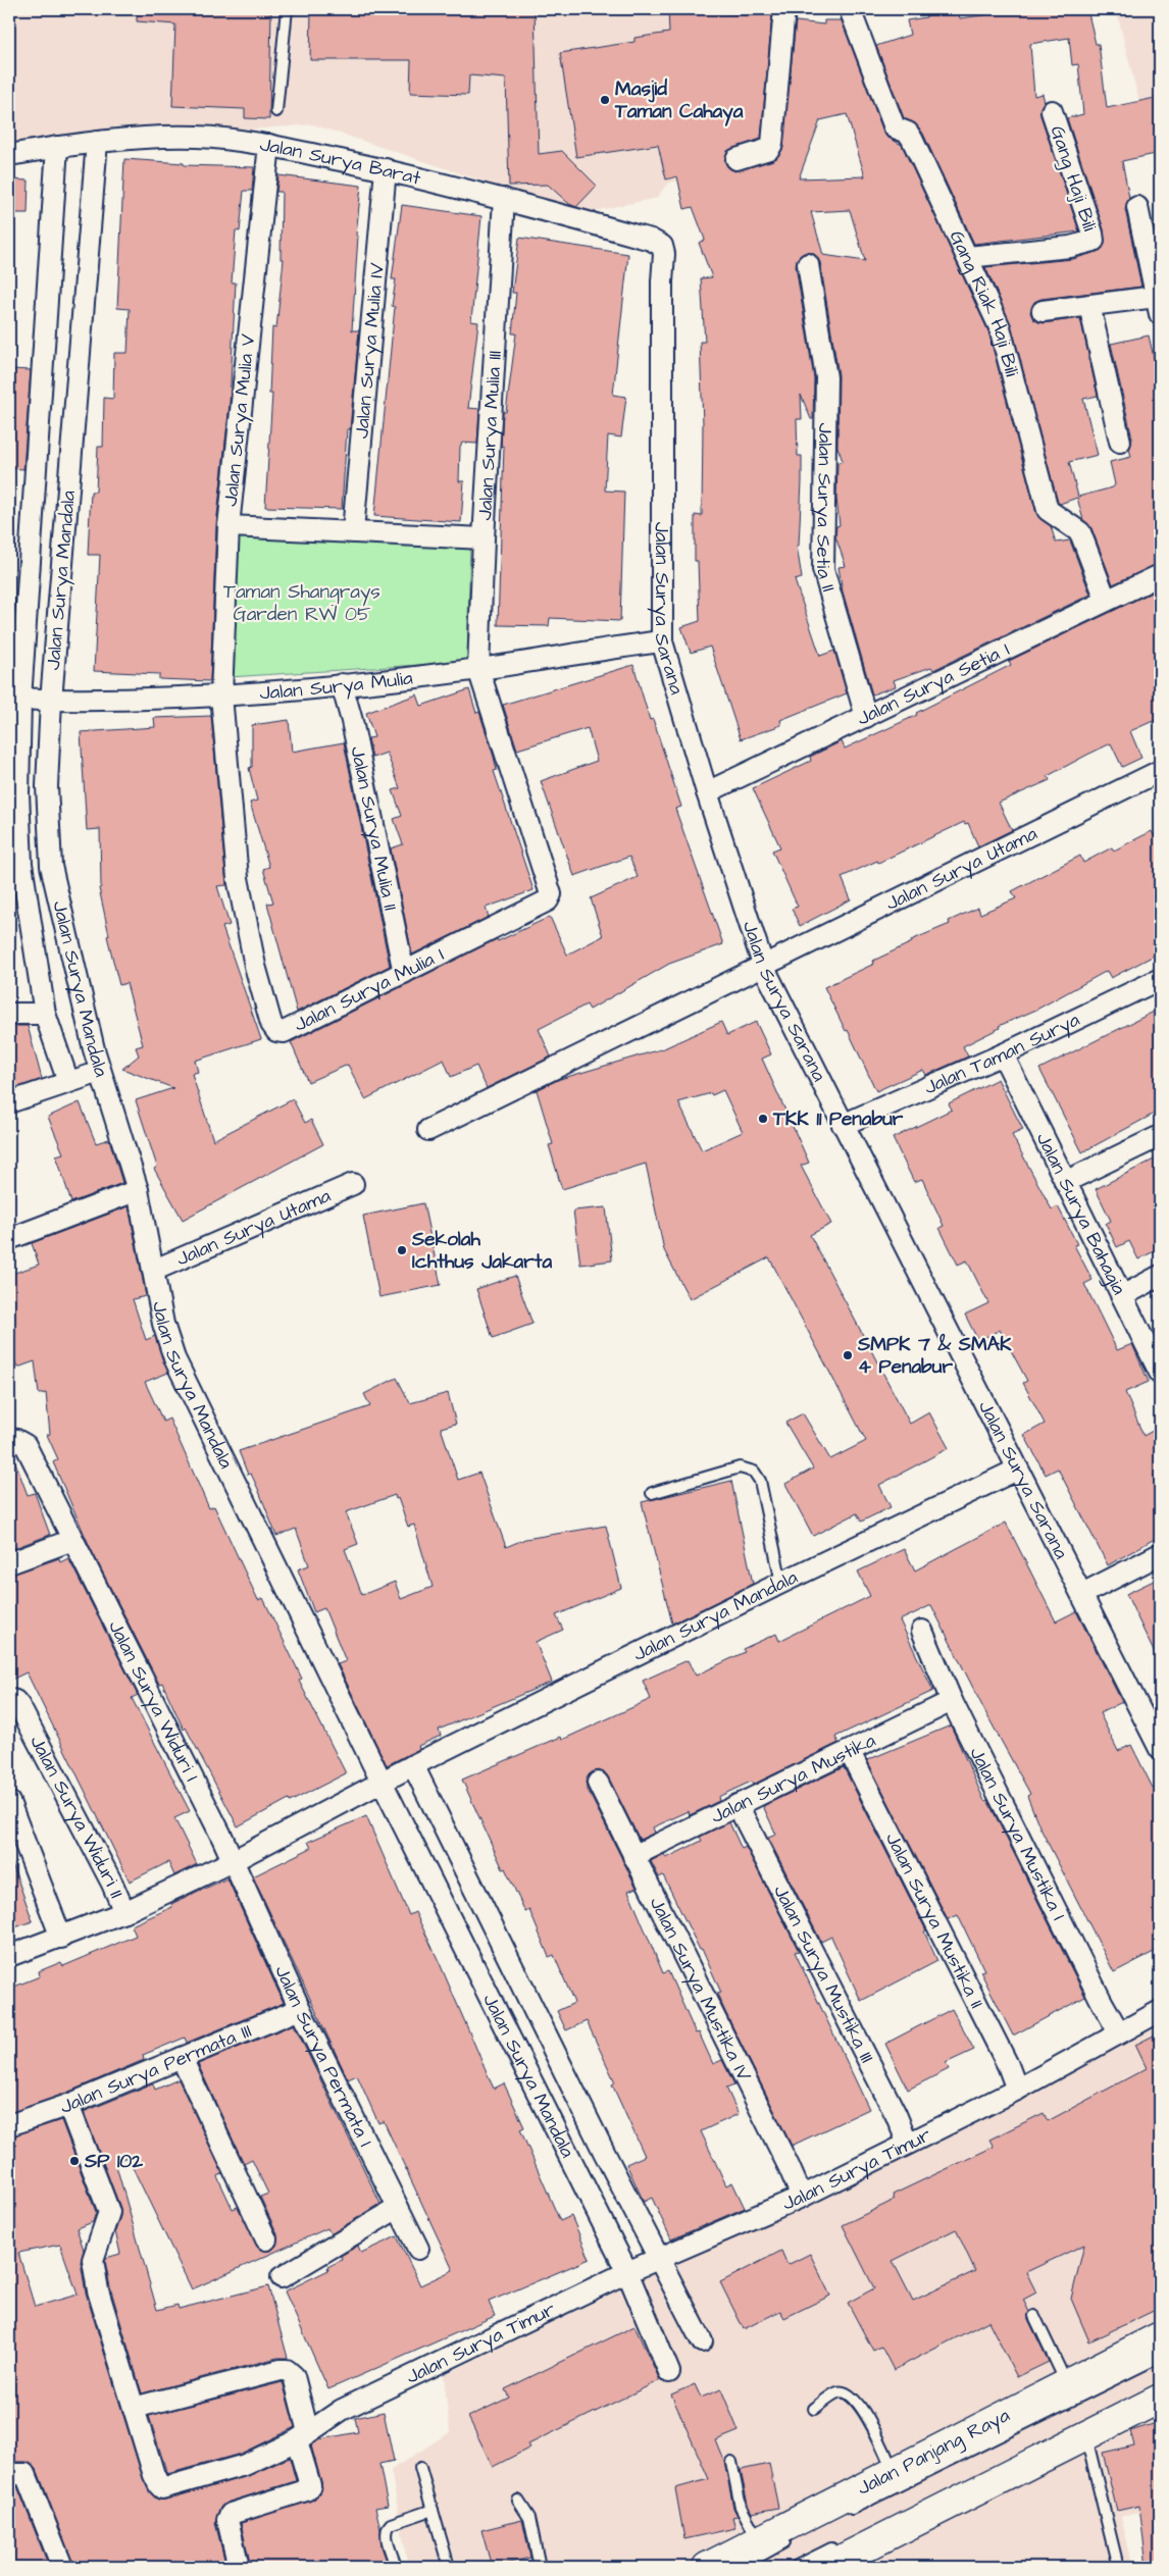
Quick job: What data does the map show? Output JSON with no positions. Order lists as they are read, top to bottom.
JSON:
{
  "streets": {
    "main road": ["Jalan Panjang Raya"],
    "street": [
      "Jalan Surya Barat",
      "Gang Haji Bili",
      "Gang Riak Haji Bili",
      "Jalan Surya Mulia IV",
      "Jalan Surya Mulia V",
      "Jalan Surya Mulia III",
      "Jalan Surya Setia II",
      "Jalan Surya Mandala",
      "Jalan Surya Sarana",
      "Jalan Surya Setia I",
      "Jalan Surya Mulia",
      "Jalan Surya Mulia II",
      "Jalan Surya Utama",
      "Jalan Surya Mulia I",
      "Jalan Taman Surya",
      "Jalan Surya Bahagia",
      "Jalan Surya Widuri I",
      "Jalan Surya Mustika",
      "Jalan Surya Widuri II",
      "Jalan Surya Mustika I",
      "Jalan Surya Mustika II",
      "Jalan Surya Mustika III",
      "Jalan Surya Mustika IV",
      "Jalan Surya Permata I",
      "Jalan Surya Permata III",
      "Jalan Surya Timur"
    ]
  },
  "crossings": [
    ["Jalan Surya Barat", "Jalan Surya Mulia IV"],
    ["Jalan Surya Barat", "Jalan Surya Mulia V"],
    ["Jalan Surya Barat", "Jalan Surya Mulia III"],
    ["Jalan Surya Barat", "Jalan Surya Mandala"],
    ["Jalan Surya Barat", "Jalan Surya Sarana"],
    ["Gang Haji Bili", "Gang Riak Haji Bili"],
    ["Gang Riak Haji Bili", "Jalan Surya Setia I"],
    ["Jalan Surya Mulia V", "Jalan Surya Mulia"],
    ["Jalan Surya Mulia V", "Jalan Surya Mulia I"],
    ["Jalan Surya Mulia III", "Jalan Surya Mulia"],
    ["Jalan Surya Mulia III", "Jalan Surya Mulia I"],
    ["Jalan Surya Setia II", "Jalan Surya Setia I"],
    ["Jalan Surya Mandala", "Jalan Surya Sarana"],
    ["Jalan Surya Mandala", "Jalan Surya Mulia"],
    ["Jalan Surya Mandala", "Jalan Surya Utama"],
    ["Jalan Surya Mandala", "Jalan Surya Widuri I"],
    ["Jalan Surya Mandala", "Jalan Surya Widuri II"],
    ["Jalan Surya Mandala", "Jalan Surya Permata I"],
    ["Jalan Surya Mandala", "Jalan Surya Timur"],
    ["Jalan Surya Sarana", "Jalan Surya Setia I"],
    ["Jalan Surya Sarana", "Jalan Surya Mulia"],
    ["Jalan Surya Sarana", "Jalan Surya Utama"],
    ["Jalan Surya Sarana", "Jalan Taman Surya"],
    ["Jalan Surya Mulia", "Jalan Surya Mulia II"],
    ["Jalan Surya Mulia", "Jalan Surya Mulia I"],
    ["Jalan Surya Mulia II", "Jalan Surya Mulia I"],
    ["Jalan Taman Surya", "Jalan Surya Bahagia"],
    ["Jalan Surya Widuri I", "Jalan Surya Permata I"],
    ["Jalan Surya Mustika", "Jalan Surya Mustika I"],
    ["Jalan Surya Mustika", "Jalan Surya Mustika II"],
    ["Jalan Surya Mustika", "Jalan Surya Mustika III"],
    ["Jalan Surya Mustika", "Jalan Surya Mustika IV"],
    ["Jalan Surya Mustika I", "Jalan Surya Timur"],
    ["Jalan Surya Mustika II", "Jalan Surya Timur"],
    ["Jalan Surya Mustika III", "Jalan Surya Timur"],
    ["Jalan Surya Mustika IV", "Jalan Surya Timur"],
    ["Jalan Surya Permata I", "Jalan Surya Permata III"],
    ["Jalan Surya Permata III", "Jalan Surya Timur"]
  ],
  "parks": ["Taman Shangrays Garden RW 05"],
  "places": [
    "Masjid Taman Cahaya",
    "TKK 11 Penabur",
    "Sekolah Ichthus Jakarta",
    "SMPK 7 & SMAK 4 Penabur",
    "SP 102"
  ]
}
